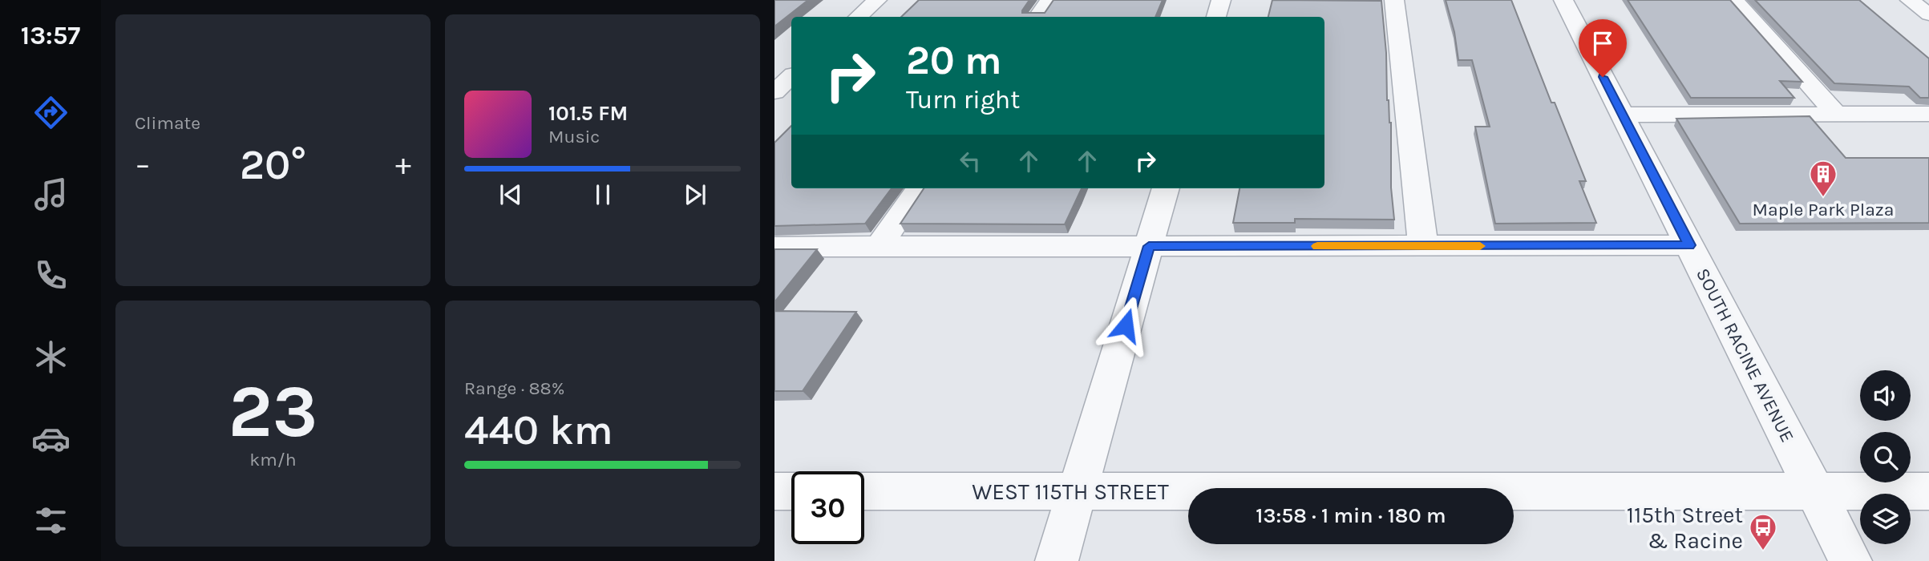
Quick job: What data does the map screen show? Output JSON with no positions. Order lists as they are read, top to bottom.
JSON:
{
  "streets": {
    "street": ["SOUTH RACINE AVENUE", "WEST 115TH STREET"]
  },
  "crossings": [
    ["SOUTH RACINE AVENUE", "WEST 115TH STREET"]
  ],
  "places": {
    "building": ["Maple Park Plaza"],
    "bus stop": ["115th Street & Racine"]
  },
  "page": {
    "tabs": "13:57",
    "tile": [
      "Climate",
      ["23", "km/h"],
      ["Range · 88%", "440 km"]
    ],
    "turn": ["20 m", "Turn right"],
    "song": ["101.5 FM", "Music"],
    "heat": ["−", "20°", "+"],
    "limit": "30",
    "trip": "13:58 · 1 min · 180 m"
  }
}
